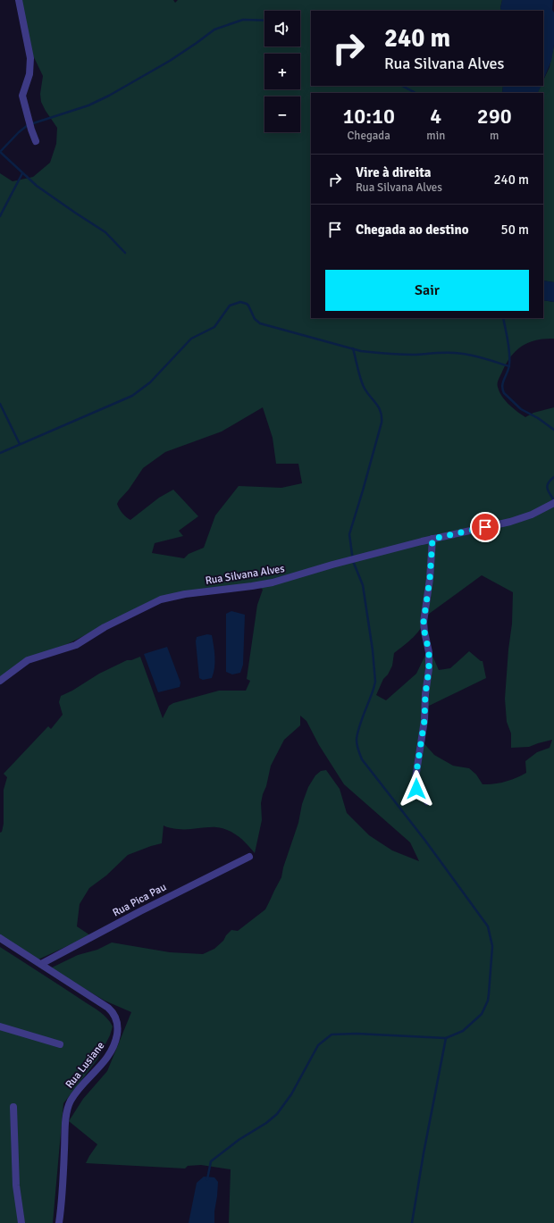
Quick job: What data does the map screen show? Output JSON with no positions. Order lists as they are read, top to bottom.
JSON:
{
  "streets": {
    "street": ["Rua Silvana Alves", "Rua Pica Pau", "Rua Lusiane"]
  },
  "crossings": [
    ["Rua Pica Pau", "Rua Lusiane"]
  ],
  "page": {
    "map_buttons": ["+", "−"],
    "turn": ["240 m", "Rua Silvana Alves"],
    "eta": [
      "10:10",
      "Chegada",
      "4",
      "min",
      "290",
      "m"
    ],
    "list": [
      {
        "name": "Vire à direita",
        "note": "Rua Silvana Alves",
        "value": "240 m"
      },
      {
        "name": "Chegada ao destino",
        "value": "50 m"
      }
    ],
    "buttons": "Sair"
  }
}
